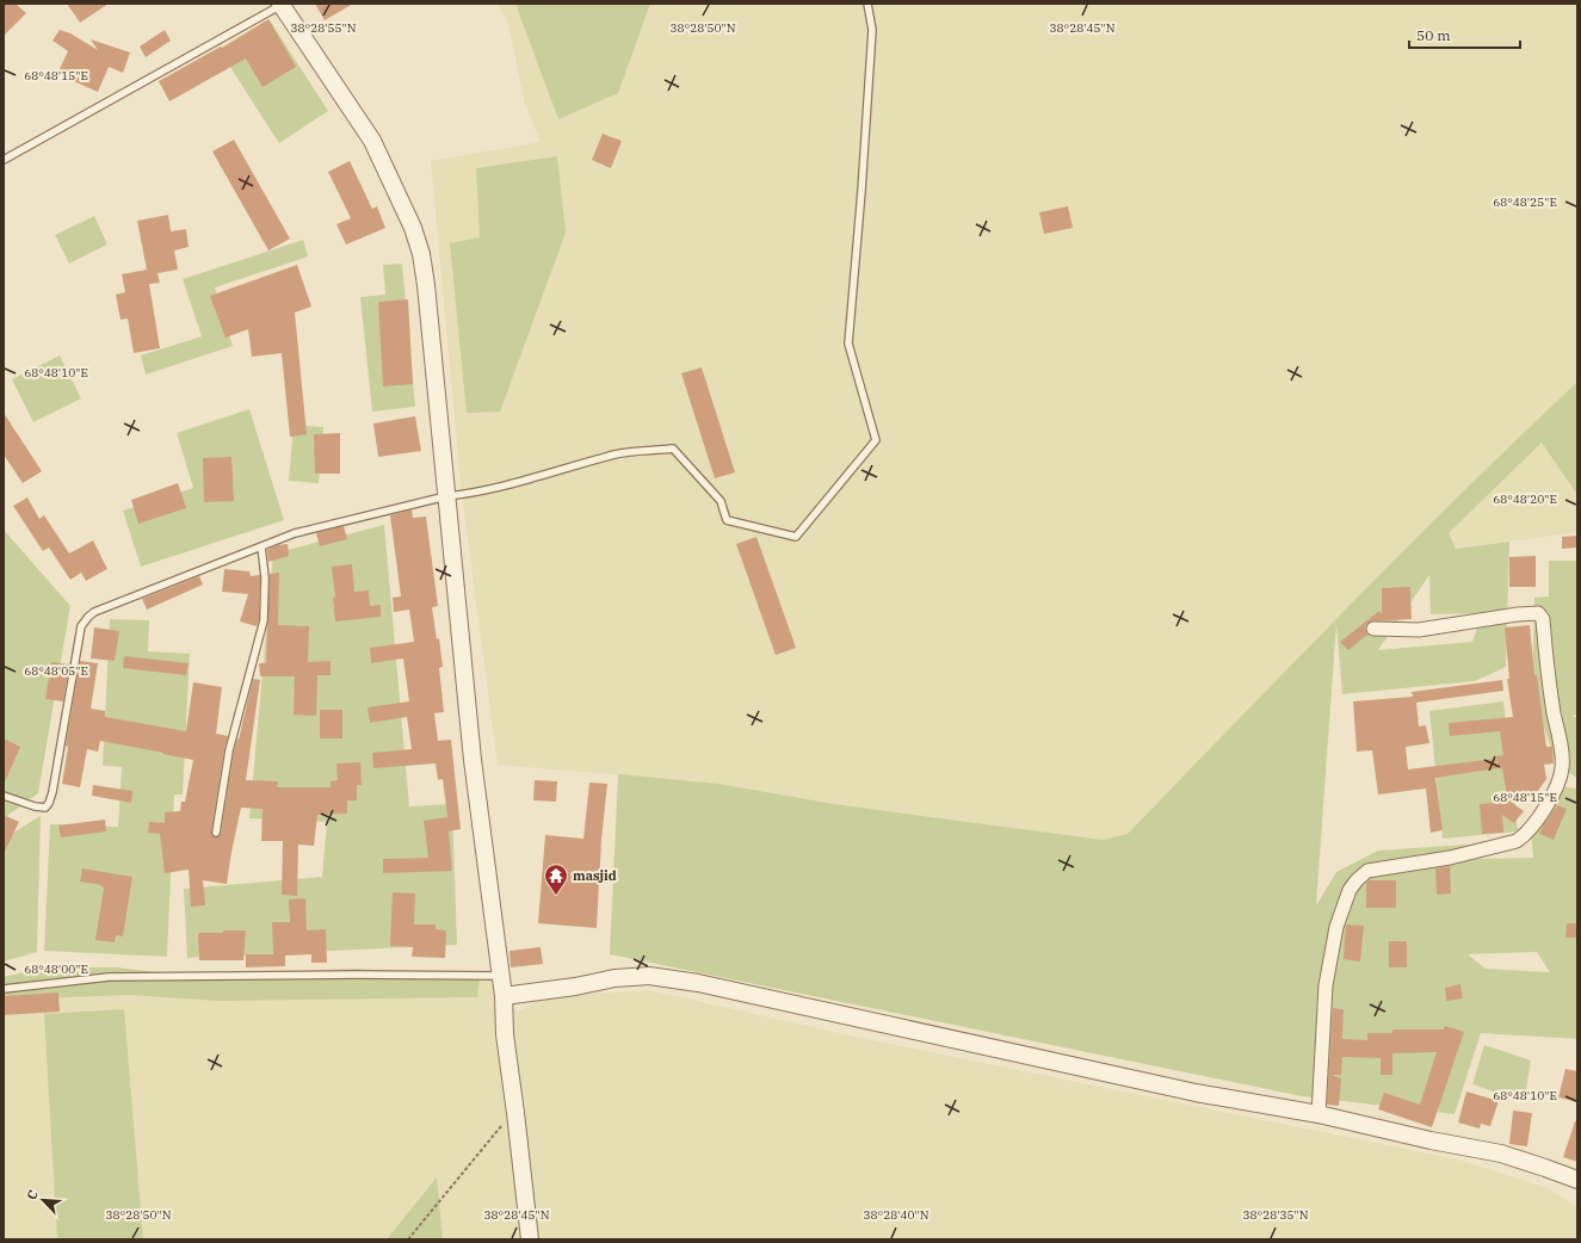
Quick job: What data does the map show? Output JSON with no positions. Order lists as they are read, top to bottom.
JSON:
{
  "places": {
    "temple": ["masjid"]
  },
  "scale_bar": "50 m",
  "north": "top left",
  "coordinates": [
    "38°28'55\"N",
    "38°28'50\"N",
    "38°28'45\"N",
    "68°48'15\"E",
    "68°48'25\"E",
    "68°48'10\"E",
    "68°48'20\"E",
    "68°48'05\"E",
    "68°48'00\"E",
    "38°28'40\"N",
    "38°28'35\"N"
  ]
}
